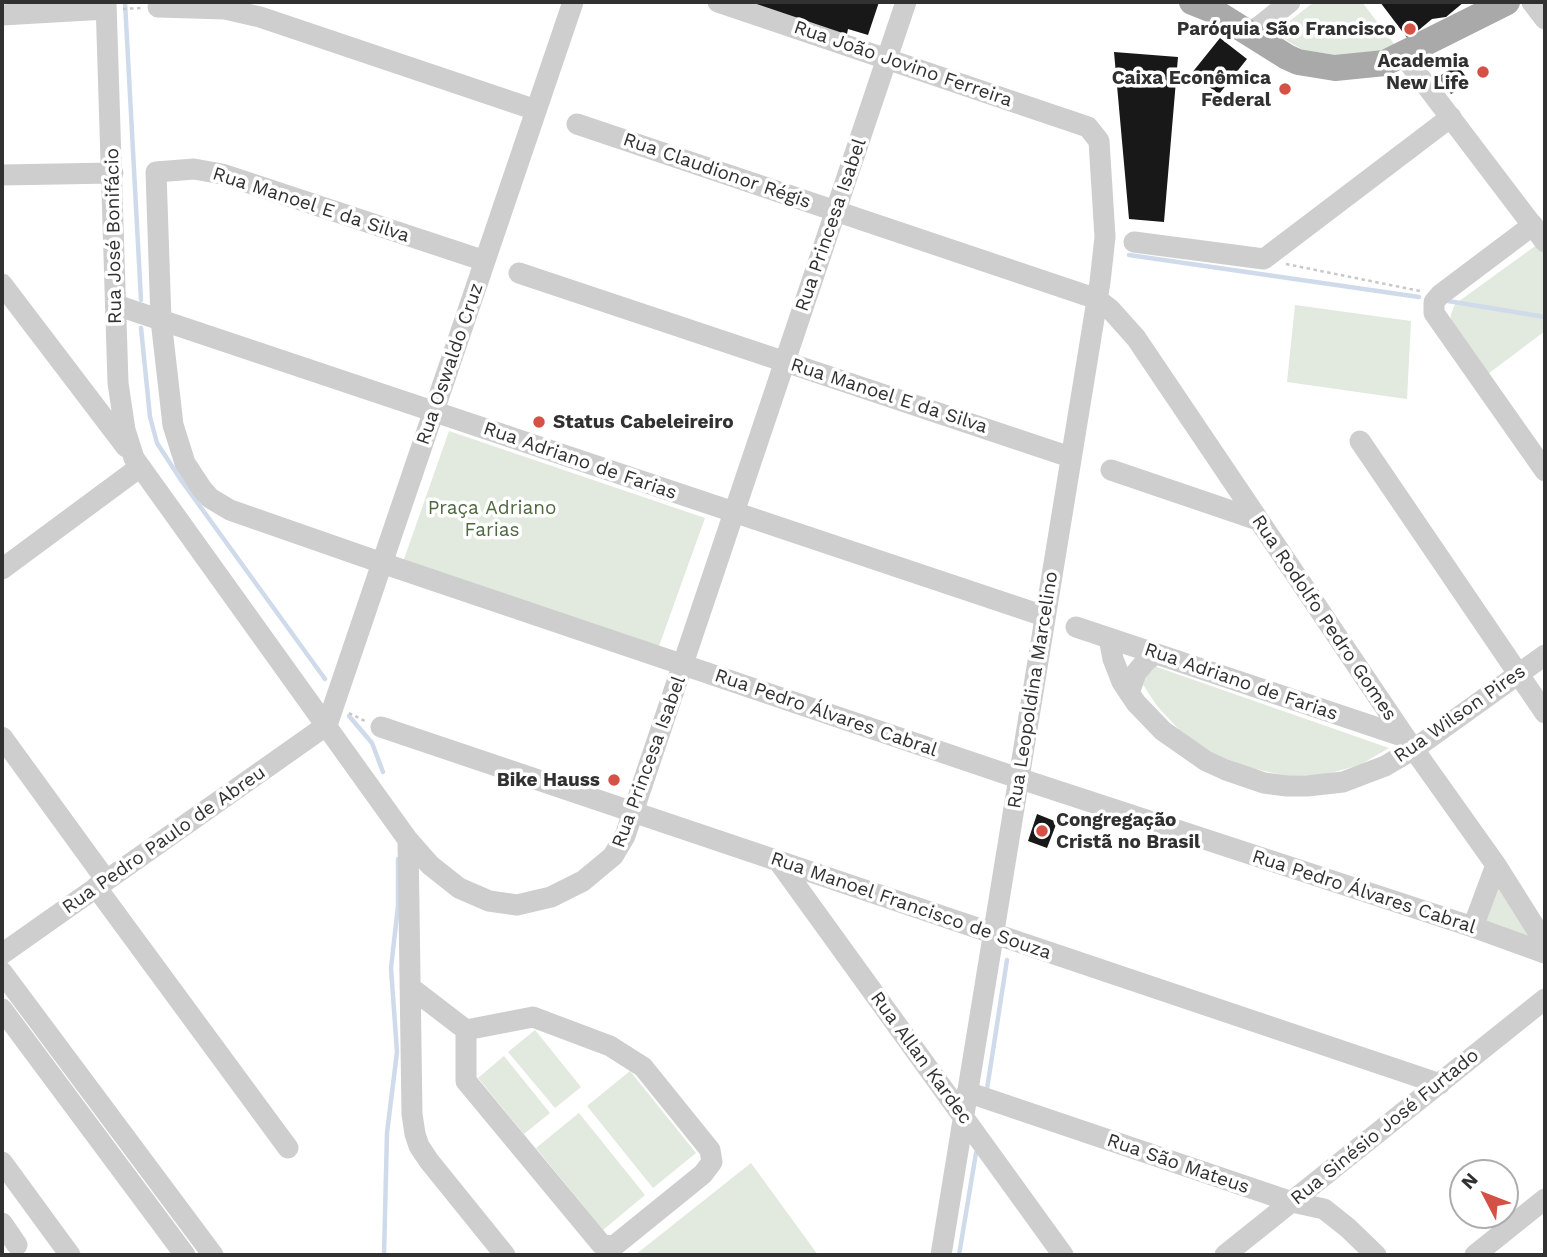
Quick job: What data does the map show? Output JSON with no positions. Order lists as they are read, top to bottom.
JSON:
{
  "streets": {
    "street": [
      "Rua João Jovino Ferreira",
      "Rua Claudionor Régis",
      "Rua Manoel E da Silva",
      "Rua Princesa Isabel",
      "Rua José Bonifácio",
      "Rua Oswaldo Cruz",
      "Rua Adriano de Farias",
      "Rua Rodolfo Pedro Gomes",
      "Rua Leopoldina Marcelino",
      "Rua Pedro Álvares Cabral",
      "Rua Wilson Pires",
      "Rua Pedro Paulo de Abreu",
      "Rua Manoel Francisco de Souza",
      "Rua Allan Kardec",
      "Rua Sinésio José Furtado",
      "Rua São Mateus"
    ]
  },
  "crossings": [
    ["Rua João Jovino Ferreira", "Rua Princesa Isabel"],
    ["Rua João Jovino Ferreira", "Rua Leopoldina Marcelino"],
    ["Rua Claudionor Régis", "Rua Princesa Isabel"],
    ["Rua Claudionor Régis", "Rua Rodolfo Pedro Gomes"],
    ["Rua Claudionor Régis", "Rua Leopoldina Marcelino"],
    ["Rua Manoel E da Silva", "Rua Princesa Isabel"],
    ["Rua Manoel E da Silva", "Rua Oswaldo Cruz"],
    ["Rua Manoel E da Silva", "Rua Adriano de Farias"],
    ["Rua Manoel E da Silva", "Rua Leopoldina Marcelino"],
    ["Rua Manoel E da Silva", "Rua Pedro Álvares Cabral"],
    ["Rua Princesa Isabel", "Rua José Bonifácio"],
    ["Rua Princesa Isabel", "Rua Oswaldo Cruz"],
    ["Rua Princesa Isabel", "Rua Adriano de Farias"],
    ["Rua Princesa Isabel", "Rua Pedro Álvares Cabral"],
    ["Rua Princesa Isabel", "Rua Pedro Paulo de Abreu"],
    ["Rua Princesa Isabel", "Rua Manoel Francisco de Souza"],
    ["Rua José Bonifácio", "Rua Adriano de Farias"],
    ["Rua Oswaldo Cruz", "Rua Adriano de Farias"],
    ["Rua Oswaldo Cruz", "Rua Pedro Álvares Cabral"],
    ["Rua Oswaldo Cruz", "Rua Pedro Paulo de Abreu"],
    ["Rua Adriano de Farias", "Rua Rodolfo Pedro Gomes"],
    ["Rua Adriano de Farias", "Rua Leopoldina Marcelino"],
    ["Rua Adriano de Farias", "Rua Pedro Álvares Cabral"],
    ["Rua Adriano de Farias", "Rua Wilson Pires"],
    ["Rua Rodolfo Pedro Gomes", "Rua Leopoldina Marcelino"],
    ["Rua Rodolfo Pedro Gomes", "Rua Wilson Pires"],
    ["Rua Leopoldina Marcelino", "Rua Pedro Álvares Cabral"],
    ["Rua Leopoldina Marcelino", "Rua Manoel Francisco de Souza"],
    ["Rua Leopoldina Marcelino", "Rua Allan Kardec"],
    ["Rua Leopoldina Marcelino", "Rua São Mateus"],
    ["Rua Manoel Francisco de Souza", "Rua Allan Kardec"],
    ["Rua Manoel Francisco de Souza", "Rua Sinésio José Furtado"],
    ["Rua Sinésio José Furtado", "Rua São Mateus"]
  ],
  "parks": ["Praça Adriano Farias"],
  "places": [
    "Paróquia São Francisco",
    "Academia New Life",
    "Caixa Econômica Federal",
    "Status Cabeleireiro",
    "Bike Hauss",
    "Congregação Cristã no Brasil"
  ],
  "north": "top left"
}
